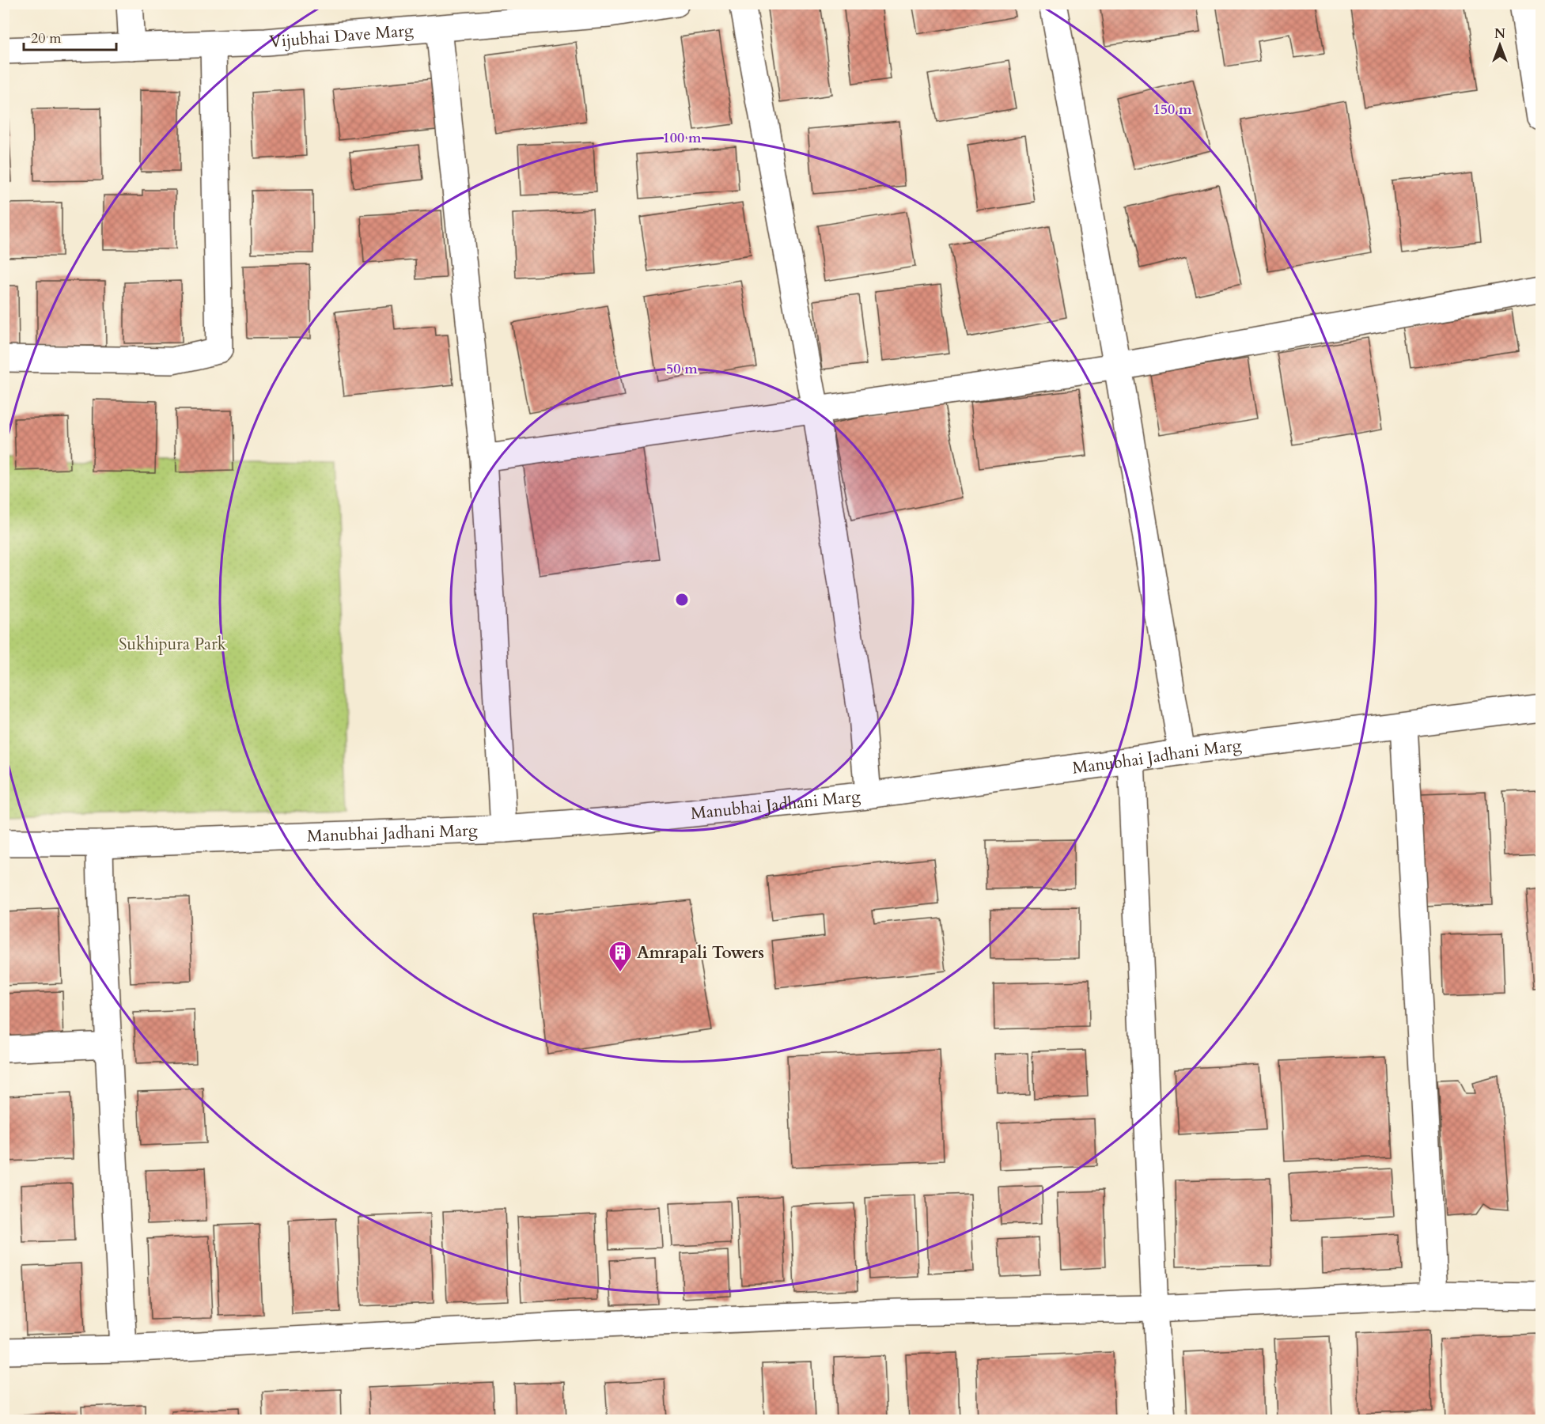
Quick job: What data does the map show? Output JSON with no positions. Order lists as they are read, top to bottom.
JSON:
{
  "streets": {
    "street": ["Vijubhai Dave Marg", "Manubhai Jadhani Marg"]
  },
  "parks": ["Sukhipura Park"],
  "places": {
    "building": ["Amrapali Towers"]
  },
  "scale_bar": "20 m",
  "north": "top",
  "rings": ["150 m", "100 m", "50 m"]
}
